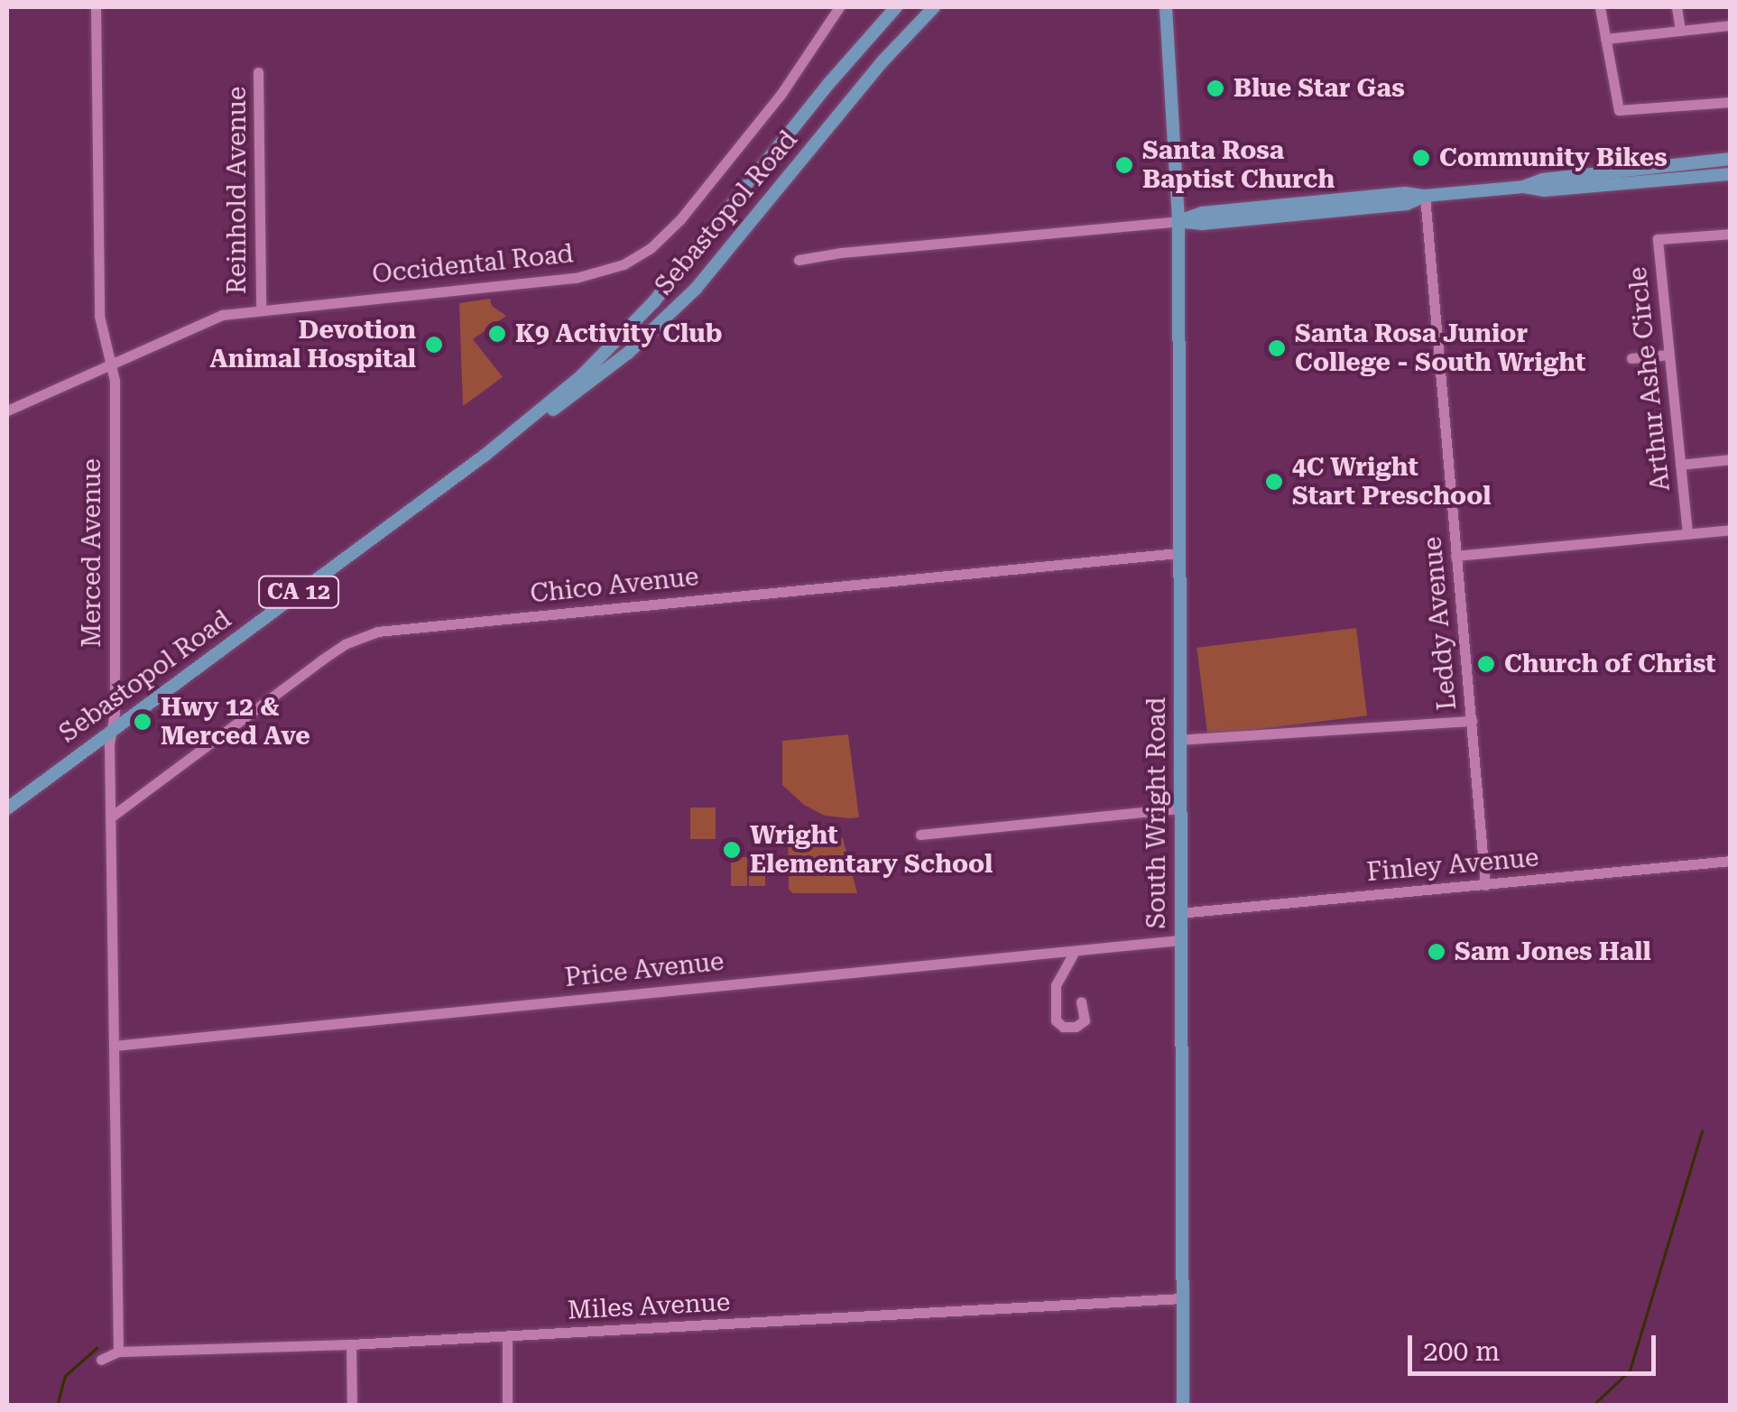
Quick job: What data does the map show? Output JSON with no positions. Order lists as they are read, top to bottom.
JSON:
{
  "streets": {
    "main road": ["Sebastopol Road", "CA 12", "South Wright Road"],
    "street": [
      "Reinhold Avenue",
      "Occidental Road",
      "Arthur Ashe Circle",
      "Merced Avenue",
      "Chico Avenue",
      "Leddy Avenue",
      "Finley Avenue",
      "Price Avenue",
      "Miles Avenue"
    ]
  },
  "crossings": [
    ["Reinhold Avenue", "Occidental Road"],
    ["Sebastopol Road", "Merced Avenue"],
    ["Occidental Road", "Merced Avenue"],
    ["Merced Avenue", "Chico Avenue"],
    ["Merced Avenue", "Price Avenue"],
    ["Merced Avenue", "Miles Avenue"],
    ["Chico Avenue", "South Wright Road"],
    ["Leddy Avenue", "Finley Avenue"],
    ["South Wright Road", "Finley Avenue"],
    ["South Wright Road", "Price Avenue"],
    ["South Wright Road", "Miles Avenue"]
  ],
  "places": [
    "Blue Star Gas",
    "Community Bikes",
    "Santa Rosa Baptist Church",
    "K9 Activity Club",
    "Devotion Animal Hospital",
    "Santa Rosa Junior College - South Wright",
    "4C Wright Start Preschool",
    "Church of Christ",
    "Hwy 12 & Merced Ave",
    "Wright Elementary School",
    "Sam Jones Hall"
  ],
  "scale_bar": "200 m"
}
